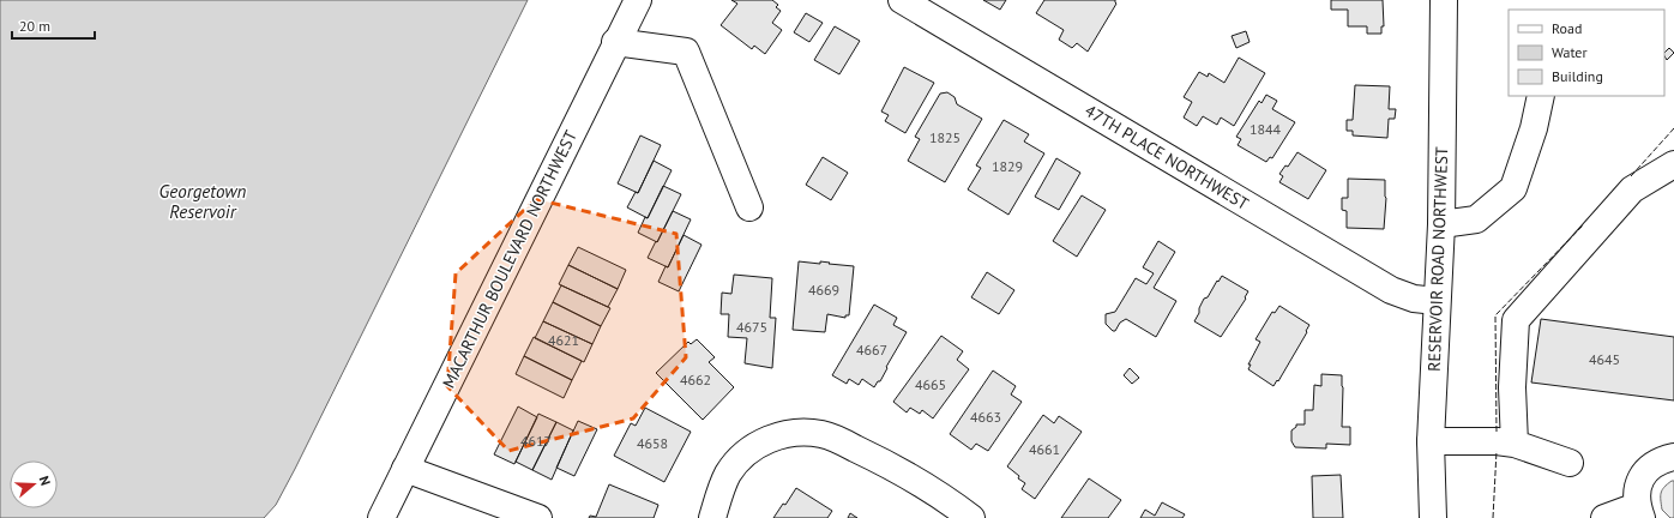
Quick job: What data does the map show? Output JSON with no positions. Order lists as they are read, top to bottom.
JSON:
{
  "streets": {
    "main road": ["47TH PLACE NORTHWEST", "MACARTHUR BOULEVARD NORTHWEST", "RESERVOIR ROAD NORTHWEST"]
  },
  "crossings": [
    ["47TH PLACE NORTHWEST", "RESERVOIR ROAD NORTHWEST"]
  ],
  "water": ["Georgetown Reservoir"],
  "house_numbers": [
    "1844",
    "1825",
    "1829",
    "4669",
    "4675",
    "4621",
    "4667",
    "4645",
    "4662",
    "4665",
    "4663",
    "4617",
    "4658",
    "4661"
  ],
  "legend": ["Road", "Water", "Building"],
  "scale_bar": "20 m",
  "north": "right"
}
